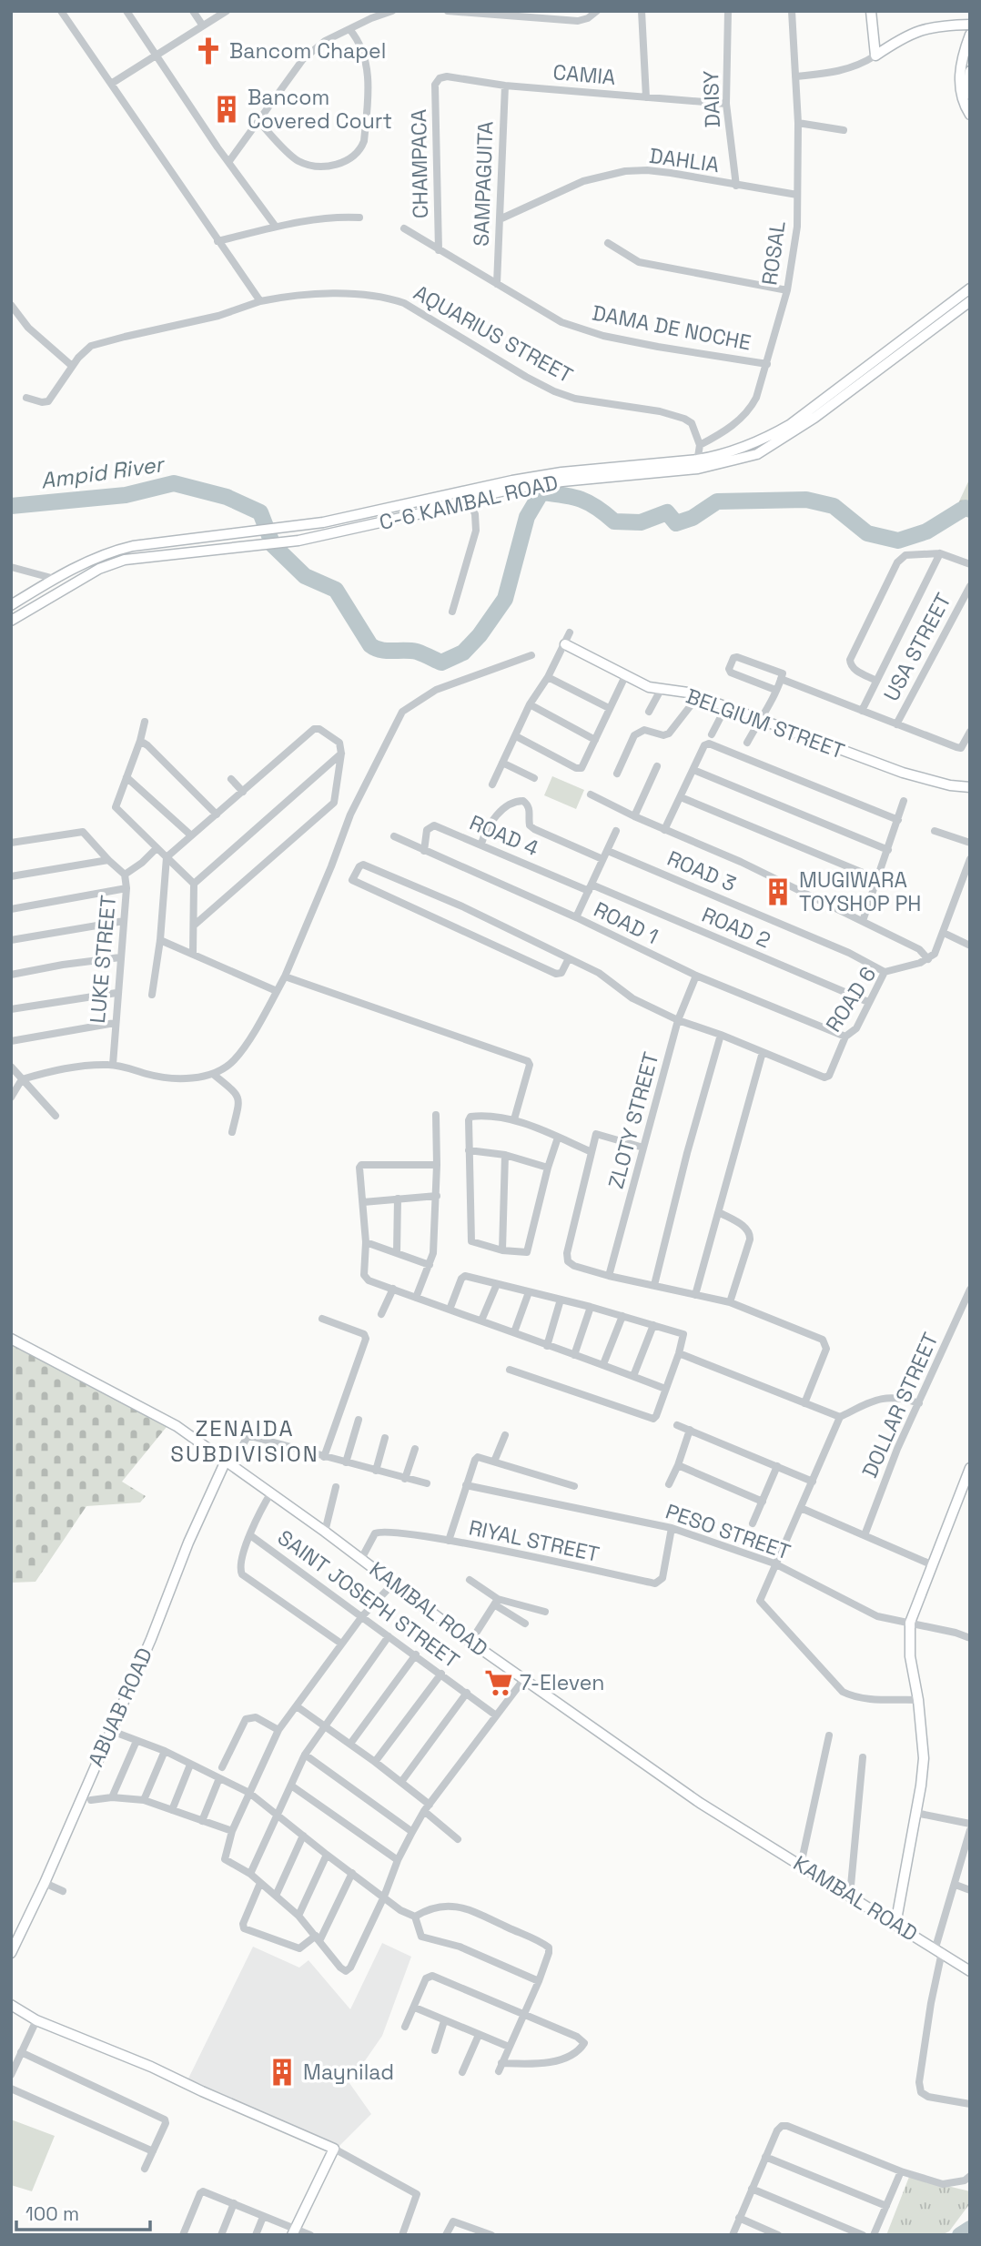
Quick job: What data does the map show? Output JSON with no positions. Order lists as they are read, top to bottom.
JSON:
{
  "streets": {
    "main road": [
      "C-6 KAMBAL ROAD",
      "BELGIUM STREET",
      "KAMBAL ROAD",
      "ABUAB ROAD"
    ],
    "street": [
      "CAMIA",
      "DAISY",
      "DAHLIA",
      "CHAMPACA",
      "SAMPAGUITA",
      "ROSAL",
      "DAMA DE NOCHE",
      "AQUARIUS STREET",
      "USA STREET",
      "ROAD 4",
      "ROAD 3",
      "ROAD 1",
      "ROAD 2",
      "LUKE STREET",
      "ROAD 6",
      "ZLOTY STREET",
      "DOLLAR STREET",
      "PESO STREET",
      "RIYAL STREET",
      "SAINT JOSEPH STREET"
    ]
  },
  "crossings": [
    ["CAMIA", "DAISY"],
    ["CAMIA", "CHAMPACA"],
    ["CAMIA", "SAMPAGUITA"],
    ["DAISY", "DAHLIA"],
    ["DAHLIA", "SAMPAGUITA"],
    ["DAHLIA", "ROSAL"],
    ["CHAMPACA", "DAMA DE NOCHE"],
    ["SAMPAGUITA", "DAMA DE NOCHE"],
    ["ROSAL", "DAMA DE NOCHE"],
    ["ROSAL", "AQUARIUS STREET"],
    ["ROAD 4", "ROAD 1"],
    ["ROAD 4", "ROAD 2"],
    ["ROAD 3", "ROAD 6"],
    ["ROAD 1", "ROAD 6"],
    ["ROAD 1", "ZLOTY STREET"],
    ["ROAD 2", "ROAD 6"],
    ["PESO STREET", "RIYAL STREET"],
    ["RIYAL STREET", "KAMBAL ROAD"],
    ["KAMBAL ROAD", "ABUAB ROAD"]
  ],
  "districts": ["ZENAIDA SUBDIVISION"],
  "water": ["Ampid River"],
  "places": {
    "church": ["Bancom Chapel"],
    "building": ["Bancom Covered Court", "MUGIWARA TOYSHOP PH", "Maynilad"],
    "supermarket": ["7-Eleven"]
  },
  "scale_bar": "100 m"
}
